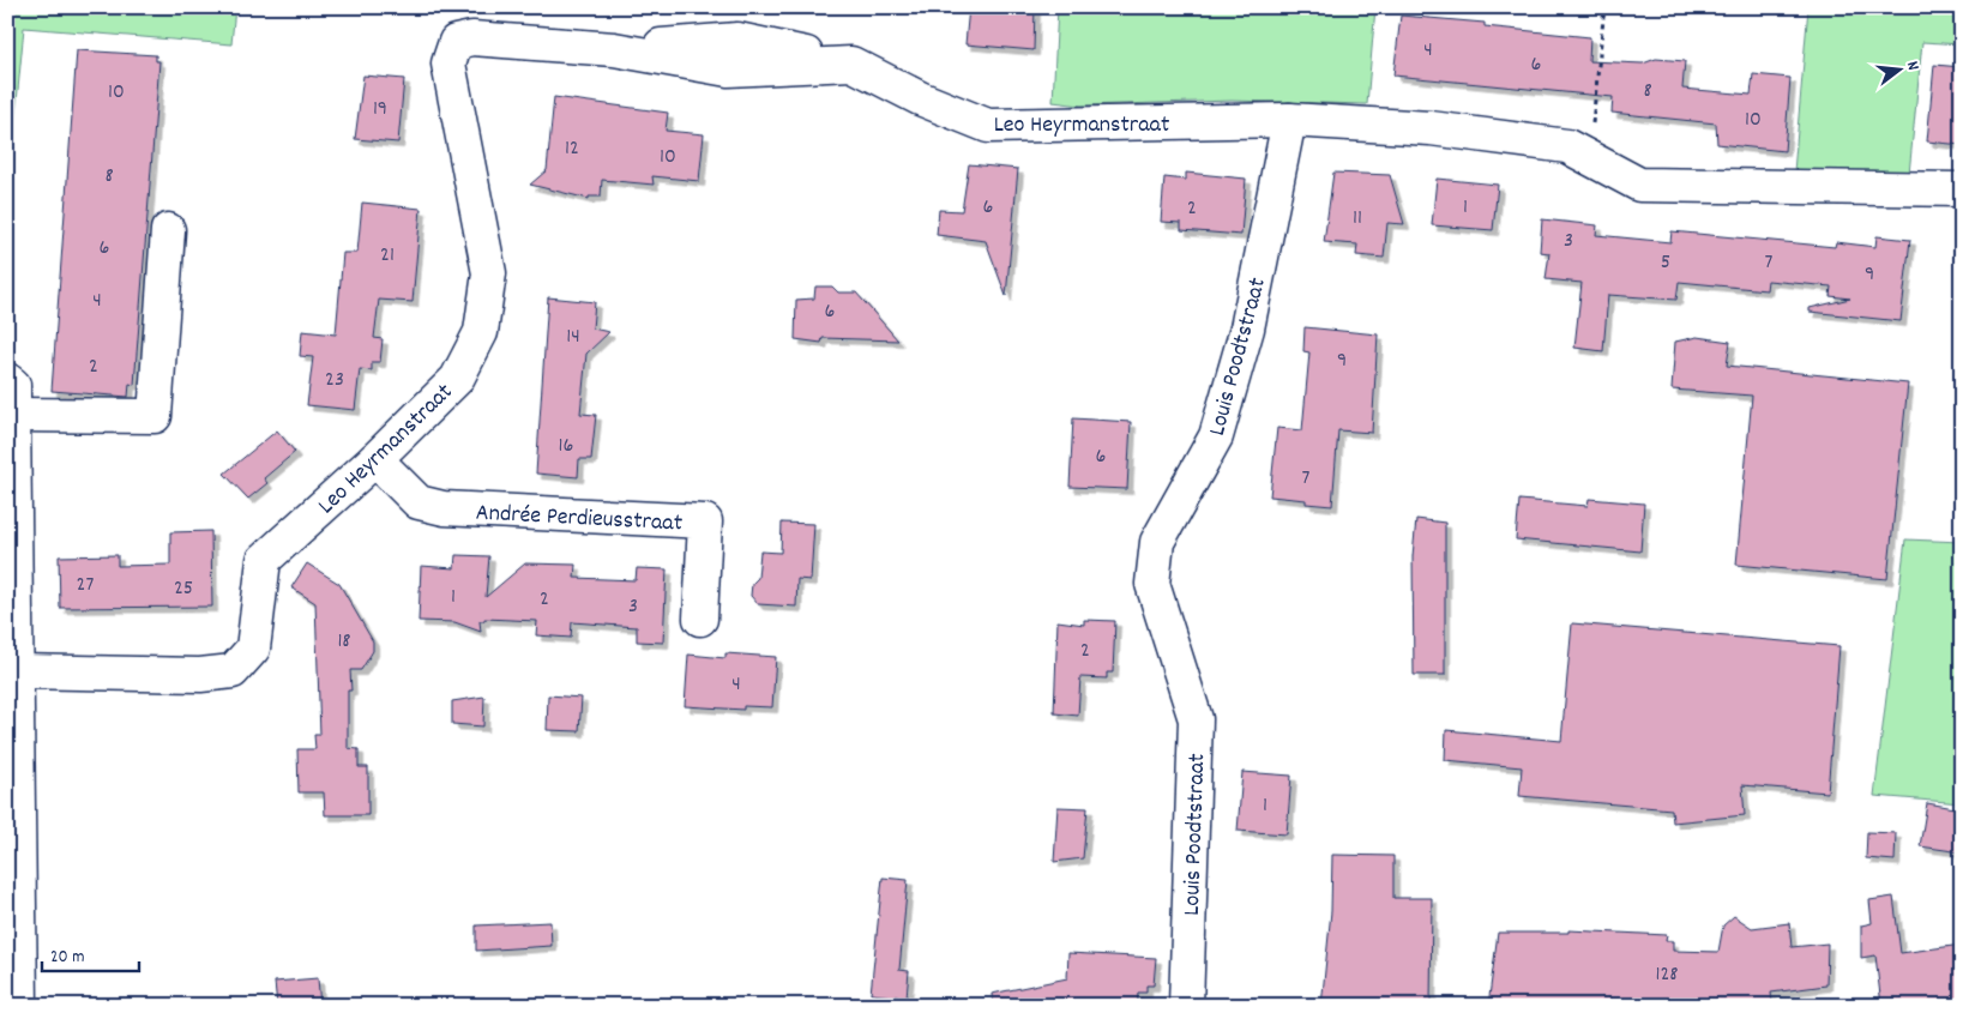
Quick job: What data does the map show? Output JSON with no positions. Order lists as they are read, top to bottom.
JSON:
{
  "streets": {
    "street": ["Leo Heyrmanstraat", "Louis Poodtstraat", "Andrée Perdieusstraat"]
  },
  "crossings": [
    ["Leo Heyrmanstraat", "Louis Poodtstraat"],
    ["Leo Heyrmanstraat", "Andrée Perdieusstraat"]
  ],
  "house_numbers": [
    "4",
    "6",
    "8",
    "10",
    "19",
    "10",
    "12",
    "10",
    "8",
    "6",
    "1",
    "2",
    "11",
    "3",
    "6",
    "21",
    "5",
    "7",
    "9",
    "4",
    "6",
    "14",
    "9",
    "2",
    "23",
    "16",
    "6",
    "7",
    "27",
    "25",
    "1",
    "2",
    "3",
    "18",
    "2",
    "4",
    "1",
    "128"
  ],
  "scale_bar": "20 m",
  "north": "right"
}
